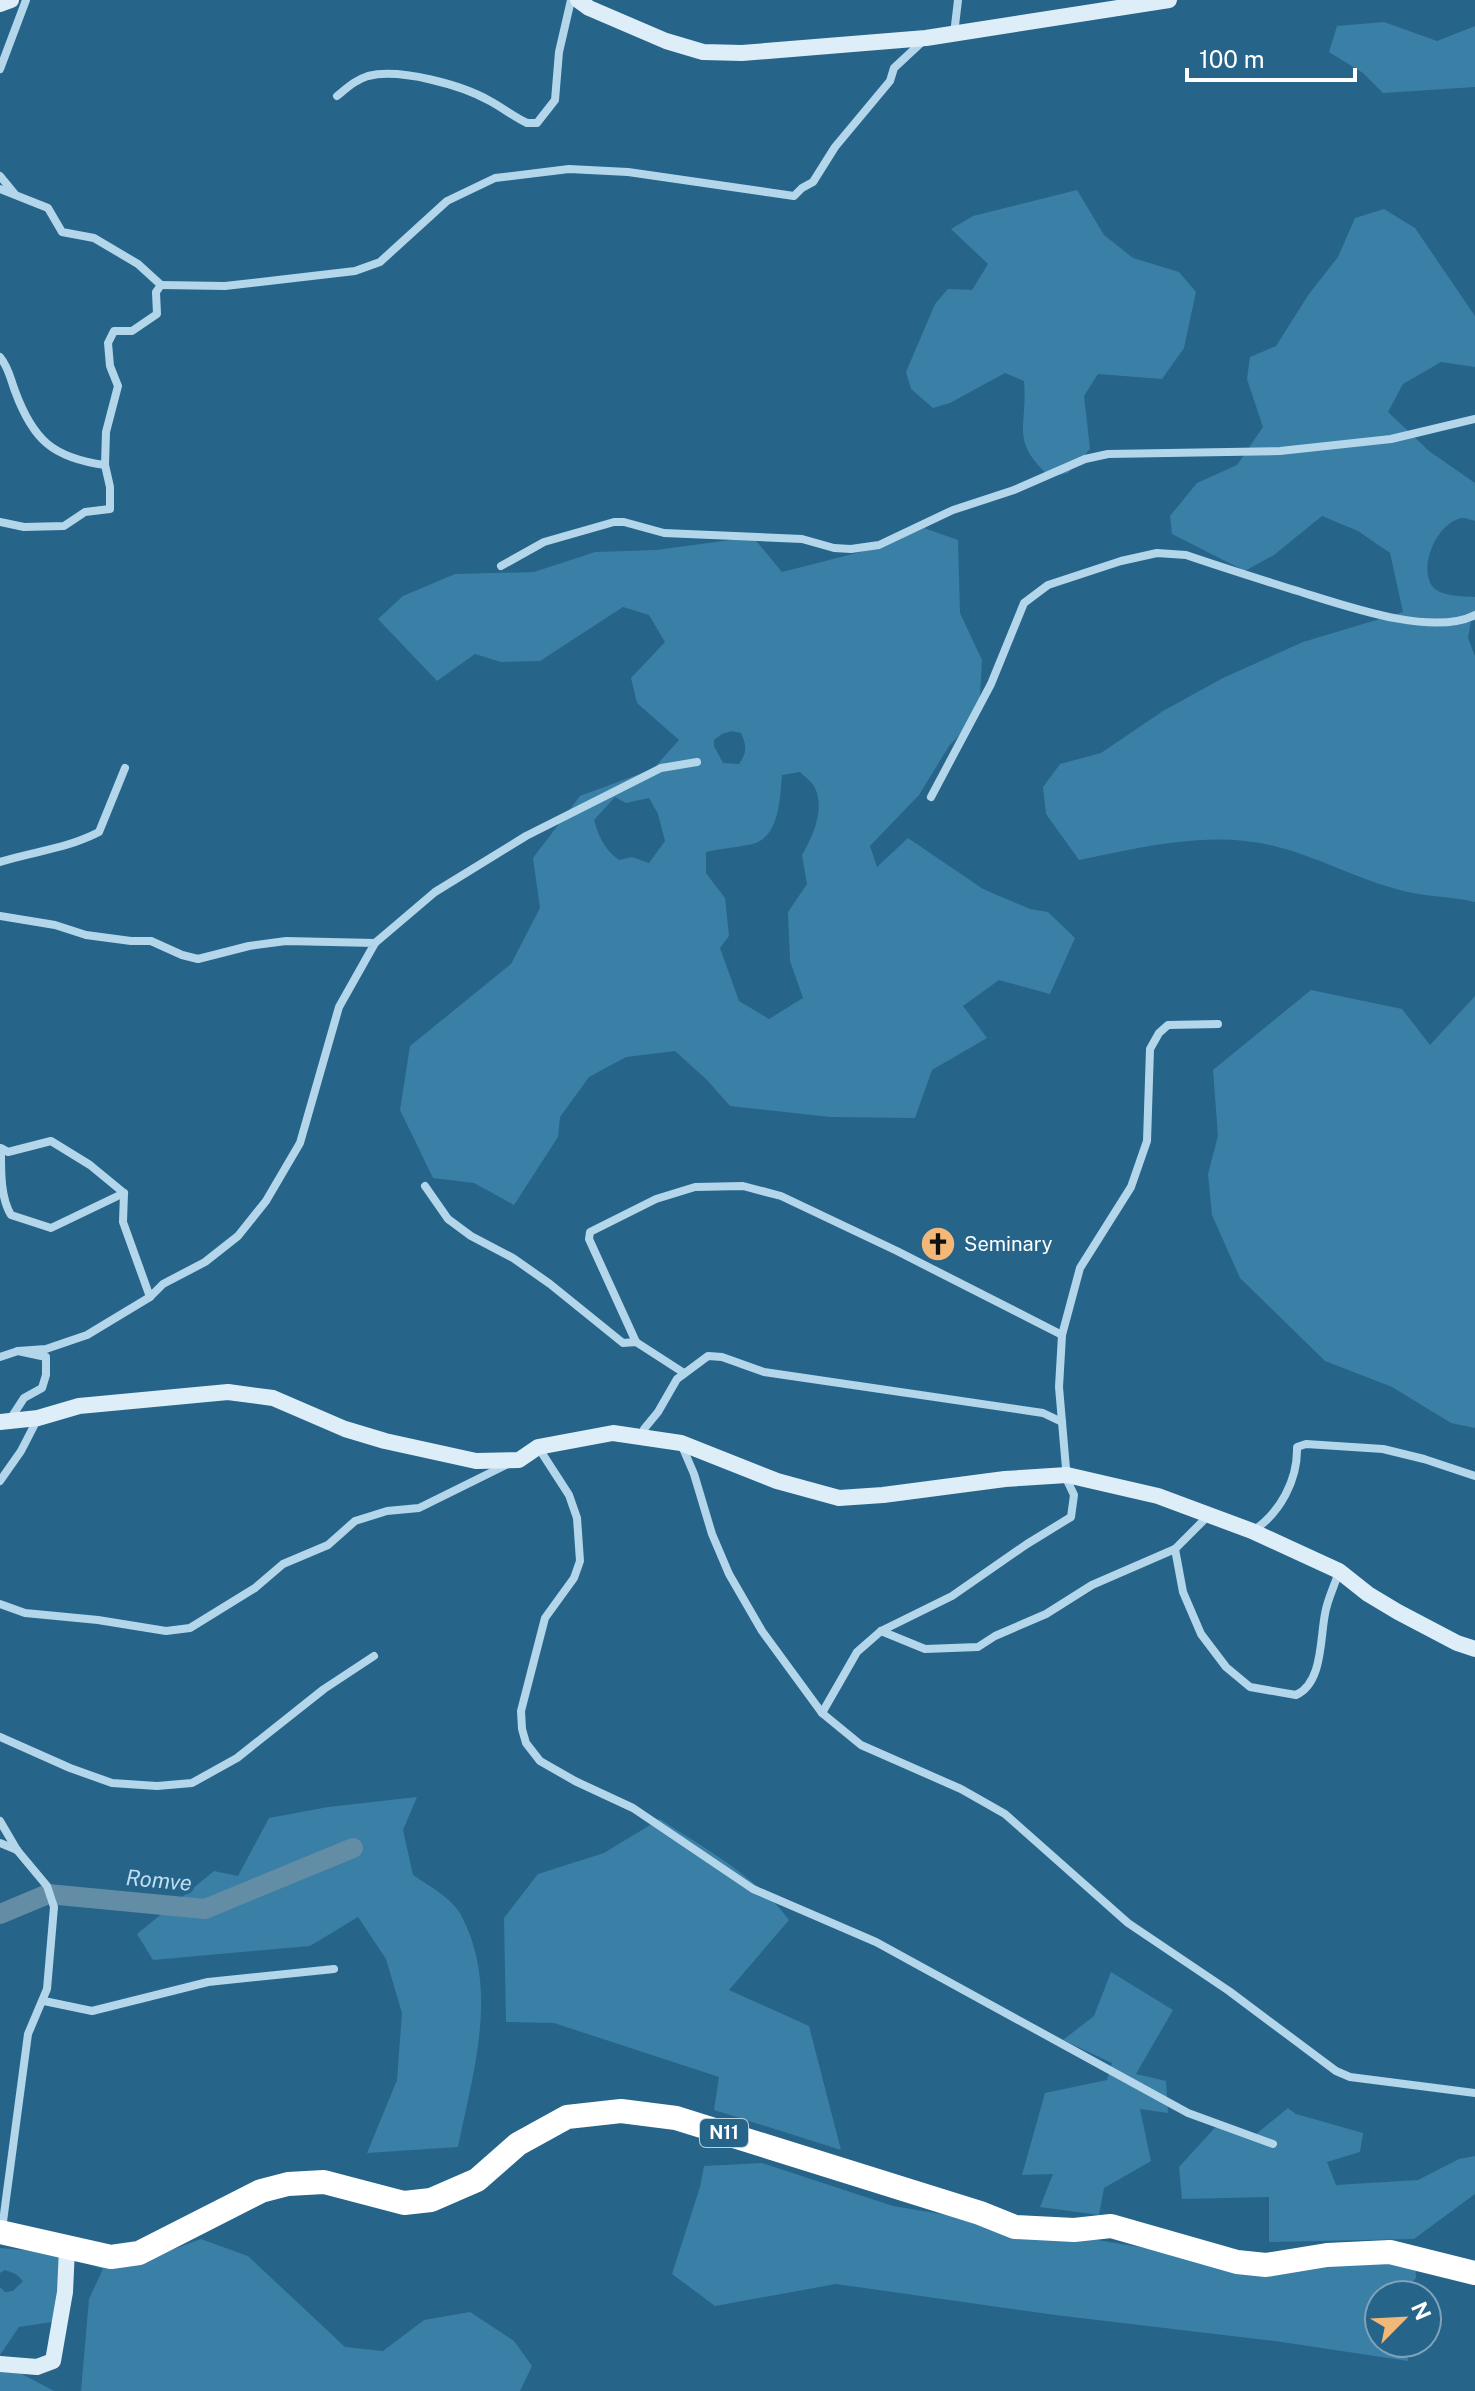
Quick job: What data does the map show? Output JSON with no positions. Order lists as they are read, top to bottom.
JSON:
{
  "streets": {
    "highway": ["N11"]
  },
  "water": ["Romve"],
  "places": {
    "church": ["Seminary"]
  },
  "scale_bar": "100 m",
  "north": "top right"
}
